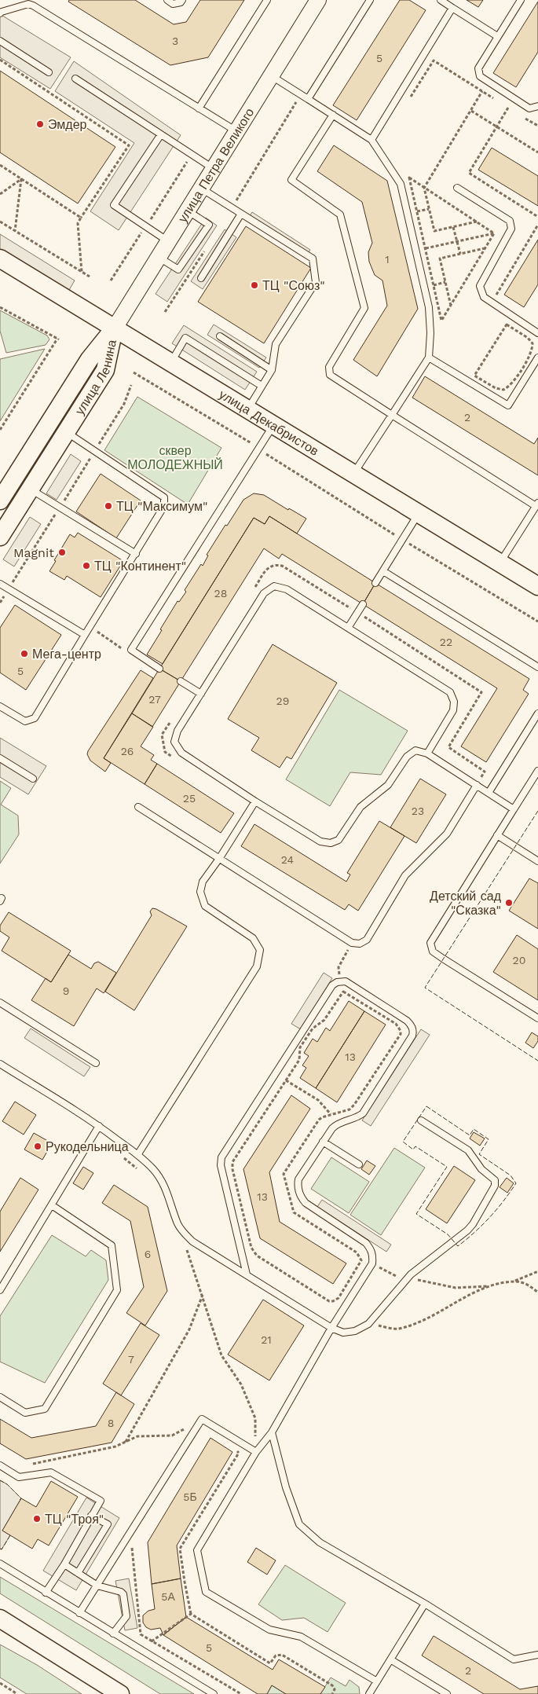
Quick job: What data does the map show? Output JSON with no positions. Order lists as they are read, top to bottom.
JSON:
{
  "streets": {
    "main road": ["улица Ленина", "улица Декабристов"],
    "street": ["улица Петра Великого"]
  },
  "crossings": [
    ["улица Петра Великого", "улица Ленина"],
    ["улица Петра Великого", "улица Декабристов"],
    ["улица Ленина", "улица Декабристов"]
  ],
  "parks": ["сквер МОЛОДЕЖНЫЙ"],
  "places": [
    "Эмдер",
    "ТЦ \"Союз\"",
    "ТЦ \"Максимум\"",
    "Magnit",
    "ТЦ \"Континент\"",
    "Мега-центр",
    "Детский сад \"Сказка\"",
    "Рукодельница",
    "ТЦ \"Троя\""
  ],
  "house_numbers": [
    "3",
    "5",
    "1",
    "2",
    "28",
    "22",
    "5",
    "27",
    "29",
    "26",
    "25",
    "23",
    "24",
    "20",
    "9",
    "13",
    "13",
    "6",
    "21",
    "7",
    "8",
    "5Б",
    "5А",
    "5",
    "2"
  ]
}
